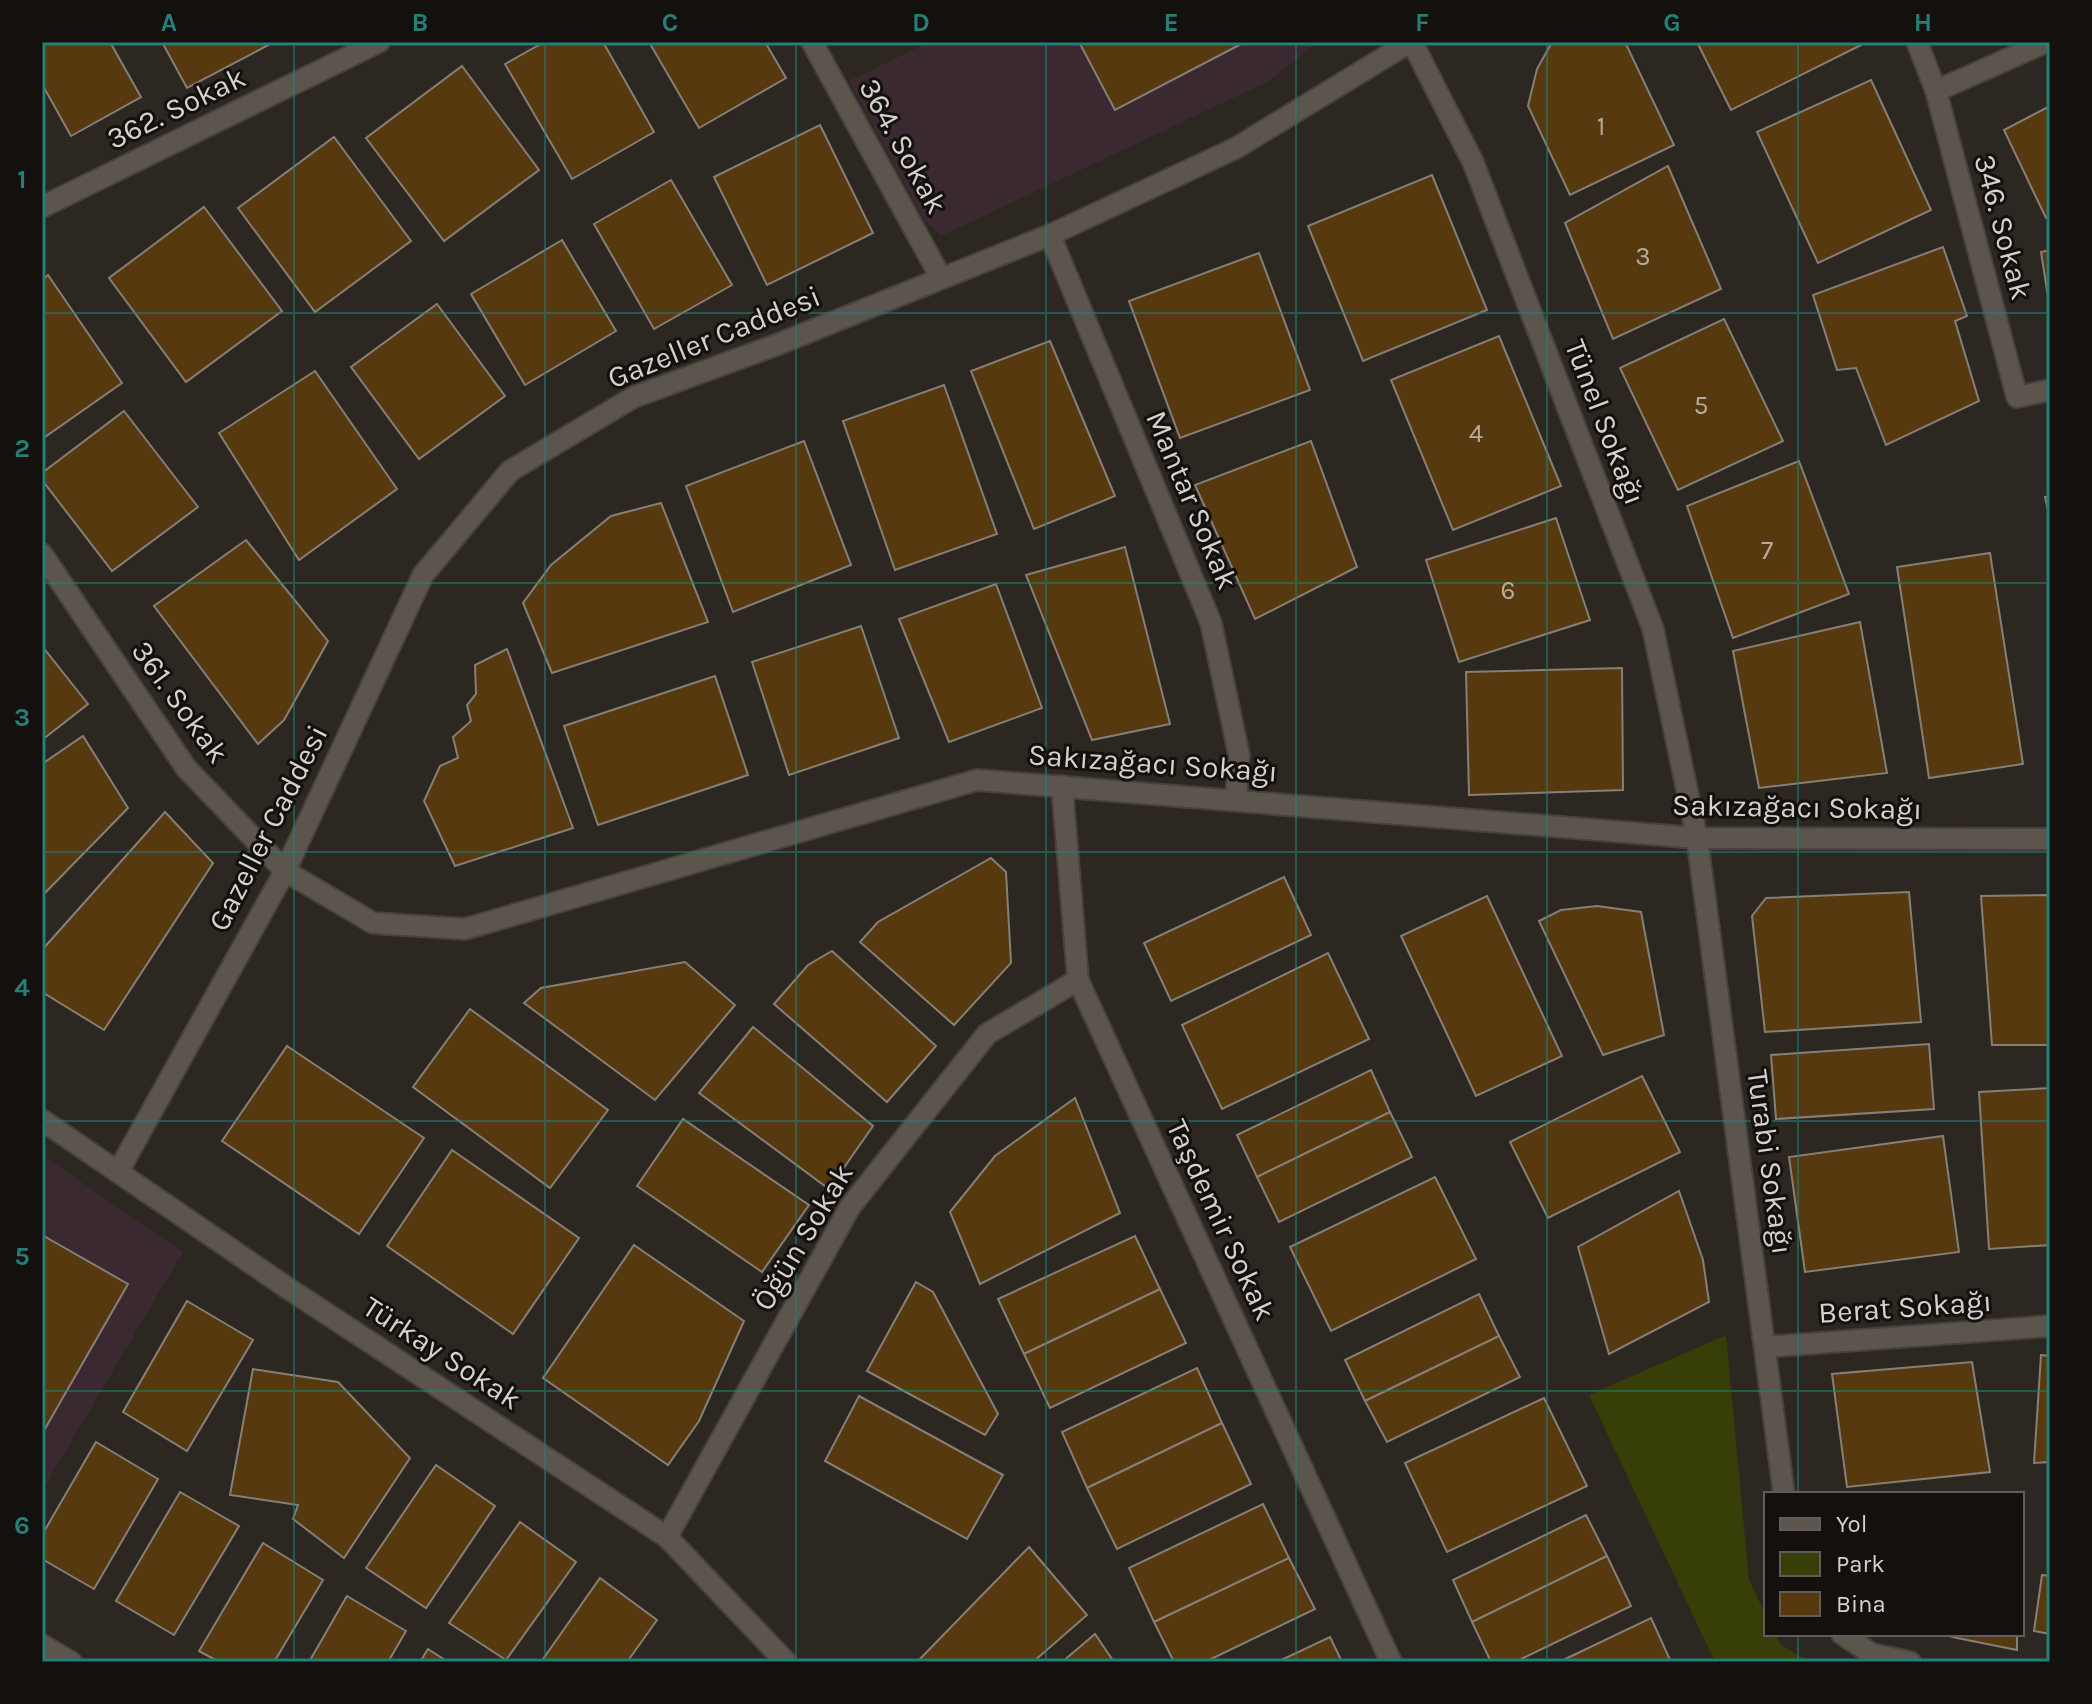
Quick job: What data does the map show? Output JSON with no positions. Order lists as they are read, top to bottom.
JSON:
{
  "streets": {
    "street": [
      "362. Sokak",
      "364. Sokak",
      "346. Sokak",
      "Gazeller Caddesi",
      "Tünel Sokağı",
      "Mantar Sokak",
      "361. Sokak",
      "Sakızağacı Sokağı",
      "Turabi Sokağı",
      "Taşdemir Sokak",
      "Öğün Sokak",
      "Berat Sokağı",
      "Türkay Sokak"
    ]
  },
  "crossings": [
    ["364. Sokak", "Gazeller Caddesi"],
    ["Gazeller Caddesi", "Tünel Sokağı"],
    ["Gazeller Caddesi", "Mantar Sokak"],
    ["Gazeller Caddesi", "361. Sokak"],
    ["Gazeller Caddesi", "Sakızağacı Sokağı"],
    ["Gazeller Caddesi", "Türkay Sokak"],
    ["Tünel Sokağı", "Sakızağacı Sokağı"],
    ["Tünel Sokağı", "Turabi Sokağı"],
    ["Mantar Sokak", "Sakızağacı Sokağı"],
    ["361. Sokak", "Sakızağacı Sokağı"],
    ["Sakızağacı Sokağı", "Turabi Sokağı"],
    ["Sakızağacı Sokağı", "Taşdemir Sokak"],
    ["Turabi Sokağı", "Berat Sokağı"],
    ["Taşdemir Sokak", "Öğün Sokak"],
    ["Öğün Sokak", "Türkay Sokak"]
  ],
  "house_numbers": [
    "1",
    "3",
    "5",
    "4",
    "7",
    "6"
  ],
  "legend": ["Yol", "Park", "Bina"],
  "grid": {
    "columns": [
      "A",
      "B",
      "C",
      "D",
      "E",
      "F",
      "G",
      "H"
    ],
    "rows": [
      "1",
      "2",
      "3",
      "4",
      "5",
      "6"
    ]
  }
}
